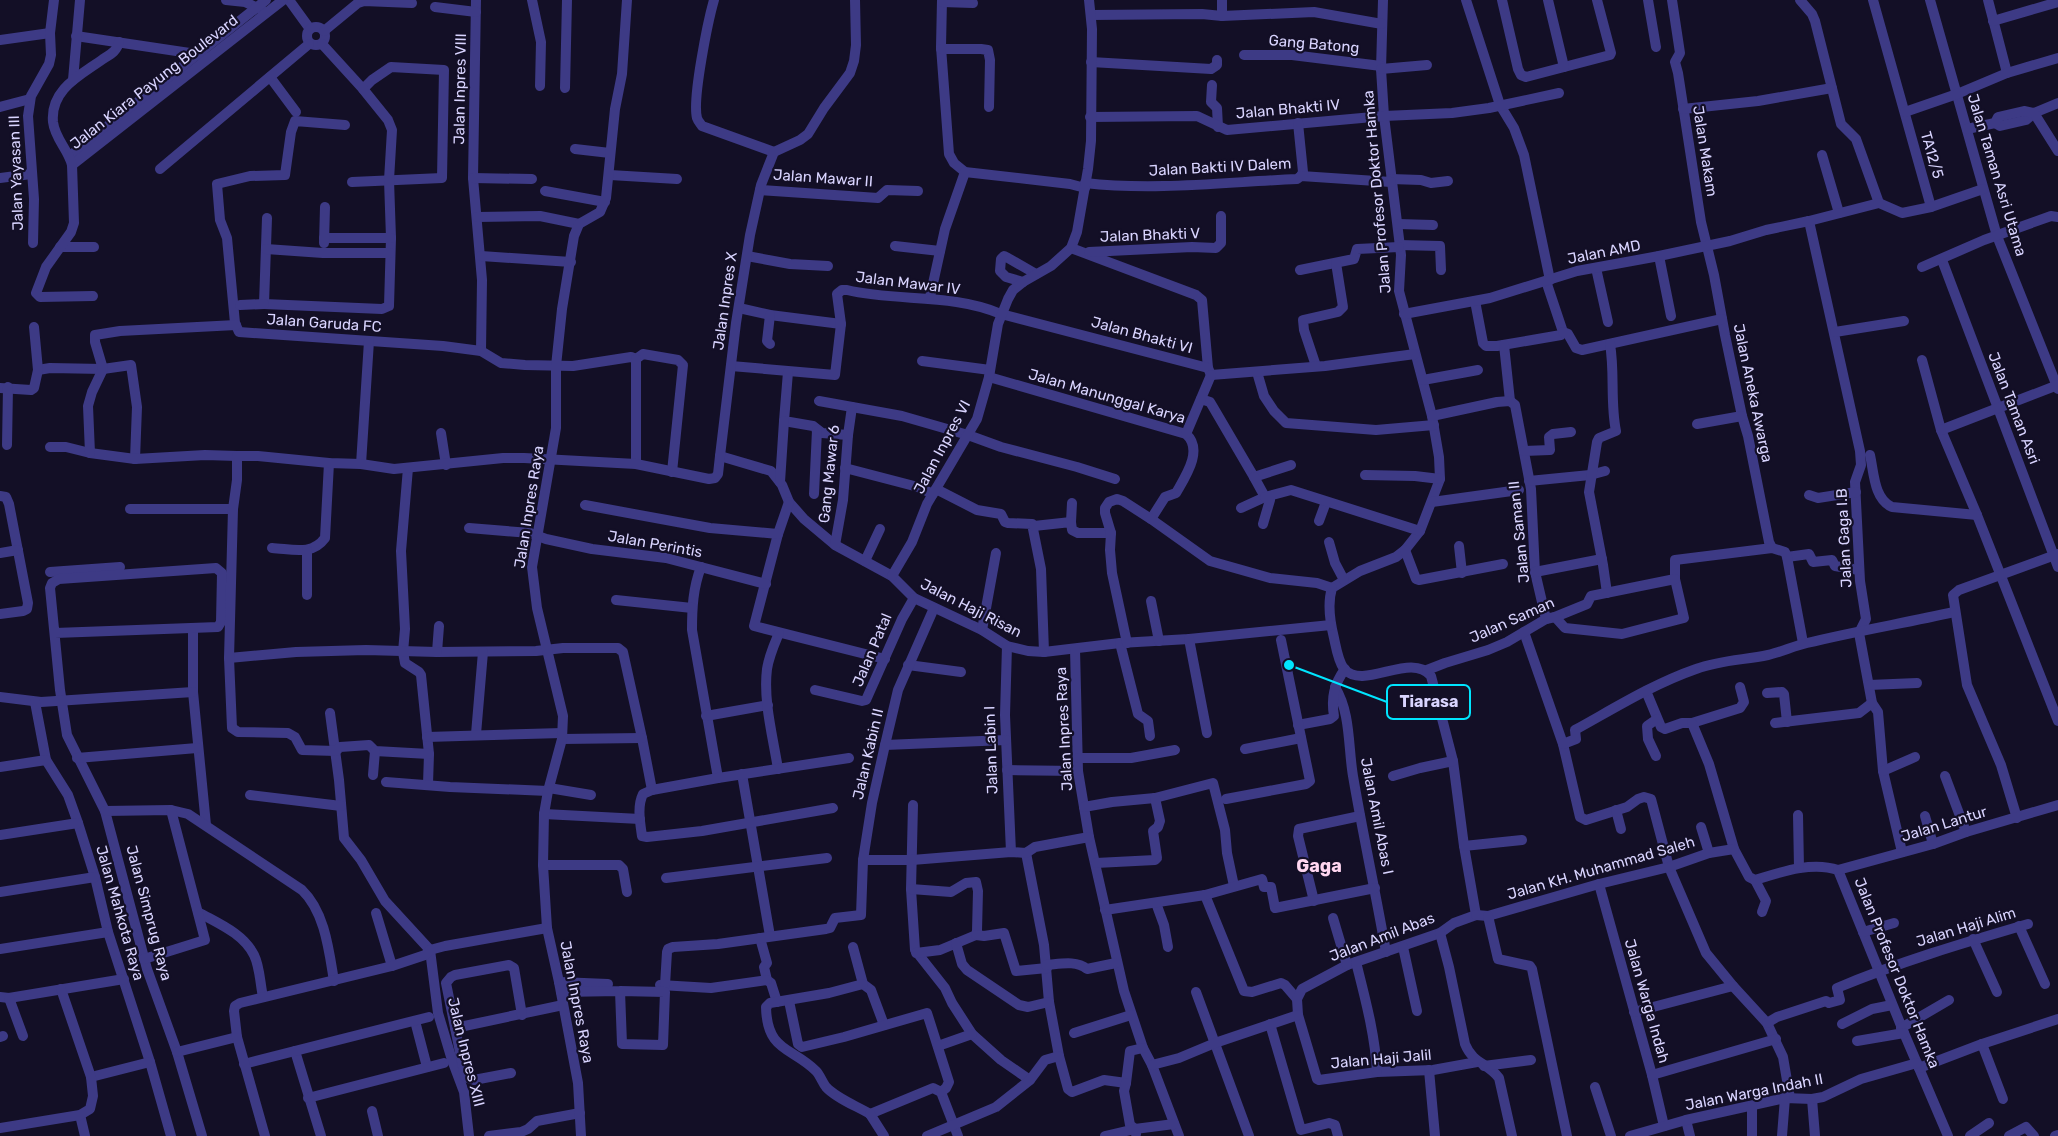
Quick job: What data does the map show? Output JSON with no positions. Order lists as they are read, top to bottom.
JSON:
{
  "streets": {
    "street": [
      "Gang Batong",
      "Jalan Kiara Payung Boulevard",
      "Jalan Inpres VIII",
      "Jalan Bhakti IV",
      "Jalan Makam",
      "TA12/5",
      "Jalan Bakti IV Dalem",
      "Jalan Yayasan III",
      "Jalan Taman Asri Utama",
      "Jalan Mawar II",
      "Jalan Profesor Doktor Hamka",
      "Jalan Bhakti V",
      "Jalan AMD",
      "Jalan Mawar IV",
      "Jalan Inpres X",
      "Jalan Garuda FC",
      "Jalan Bhakti VI",
      "Jalan Aneka Awarga",
      "Jalan Manunggal Karya",
      "Jalan Taman Asri",
      "Jalan Inpres VI",
      "Gang Mawar 6",
      "Jalan Inpres Raya",
      "Jalan Saman II",
      "Jalan Gaga I.B",
      "Jalan Perintis",
      "Jalan Haji Risan",
      "Jalan Saman",
      "Jalan Patal",
      "Jalan Labin I",
      "Jalan Kabin II",
      "Jalan Amil Abas I",
      "Jalan Lantur",
      "Jalan KH. Muhammad Saleh",
      "Jalan Mahkota Raya",
      "Jalan Simprug Raya",
      "Jalan Haji Alim",
      "Jalan Amil Abas",
      "Jalan Warga Indah",
      "Jalan Inpres XIII",
      "Jalan Haji Jalil",
      "Jalan Warga Indah II"
    ]
  },
  "crossings": [
    ["Gang Batong", "Jalan Profesor Doktor Hamka"],
    ["Jalan Inpres VIII", "Jalan Garuda FC"],
    ["Jalan Bhakti IV", "Jalan Bakti IV Dalem"],
    ["Jalan Bhakti IV", "Jalan Profesor Doktor Hamka"],
    ["Jalan Makam", "Jalan AMD"],
    ["Jalan Makam", "Jalan Aneka Awarga"],
    ["Jalan Mawar II", "Jalan Inpres X"],
    ["Jalan Profesor Doktor Hamka", "Jalan AMD"],
    ["Jalan Profesor Doktor Hamka", "Jalan Bhakti VI"],
    ["Jalan Profesor Doktor Hamka", "Jalan Lantur"],
    ["Jalan Profesor Doktor Hamka", "Jalan Haji Alim"],
    ["Jalan Profesor Doktor Hamka", "Jalan Warga Indah II"],
    ["Jalan AMD", "Jalan Aneka Awarga"],
    ["Jalan AMD", "Jalan Gaga I.B"],
    ["Jalan Mawar IV", "Jalan Bhakti VI"],
    ["Jalan Mawar IV", "Jalan Inpres VI"],
    ["Jalan Inpres X", "Jalan Garuda FC"],
    ["Jalan Inpres X", "Jalan Inpres Raya"],
    ["Jalan Garuda FC", "Jalan Inpres Raya"],
    ["Jalan Bhakti VI", "Jalan Inpres VI"],
    ["Jalan Manunggal Karya", "Jalan Inpres VI"],
    ["Jalan Inpres VI", "Jalan Haji Risan"],
    ["Gang Mawar 6", "Jalan Haji Risan"],
    ["Jalan Inpres Raya", "Jalan Perintis"],
    ["Jalan Inpres Raya", "Jalan Haji Risan"],
    ["Jalan Saman II", "Jalan Saman"],
    ["Jalan Gaga I.B", "Jalan Lantur"],
    ["Jalan Haji Risan", "Jalan Patal"],
    ["Jalan Haji Risan", "Jalan Labin I"],
    ["Jalan Haji Risan", "Jalan Kabin II"],
    ["Jalan Amil Abas I", "Jalan Amil Abas"],
    ["Jalan KH. Muhammad Saleh", "Jalan Amil Abas"],
    ["Jalan KH. Muhammad Saleh", "Jalan Warga Indah"],
    ["Jalan Mahkota Raya", "Jalan Simprug Raya"],
    ["Jalan Warga Indah", "Jalan Warga Indah II"]
  ],
  "districts": ["Gaga"],
  "places": ["Tiarasa"]
}
